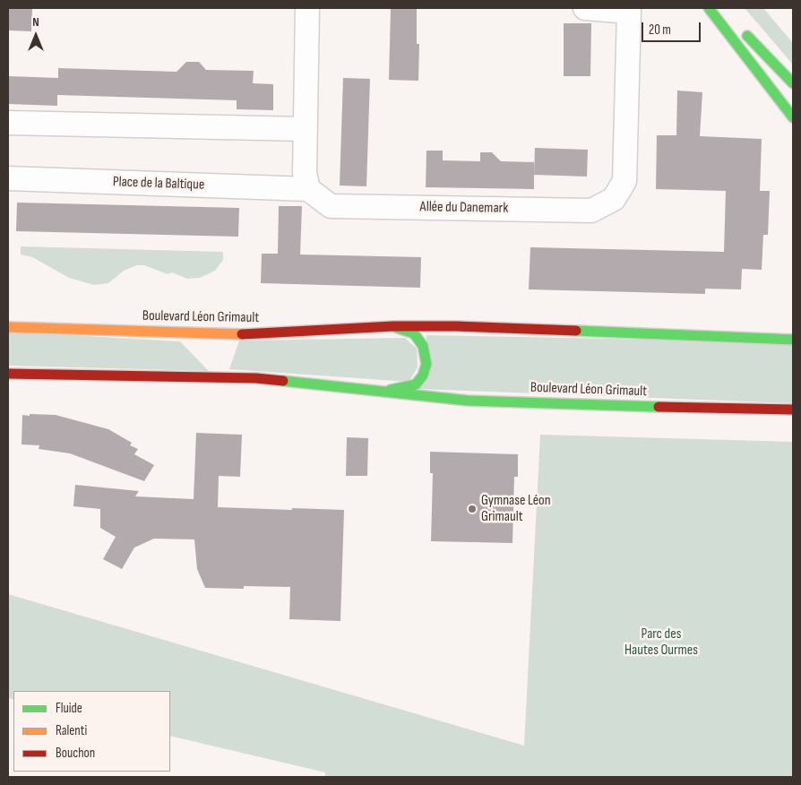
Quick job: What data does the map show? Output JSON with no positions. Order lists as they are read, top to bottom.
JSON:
{
  "streets": {
    "main road": ["Boulevard Léon Grimault"],
    "street": ["Place de la Baltique", "Allée du Danemark"]
  },
  "crossings": [
    ["Place de la Baltique", "Allée du Danemark"]
  ],
  "parks": ["Parc des Hautes Ourmes"],
  "places": ["Gymnase Léon Grimault"],
  "legend": ["Fluide", "Ralenti", "Bouchon"],
  "scale_bar": "20 m",
  "north": "top"
}
